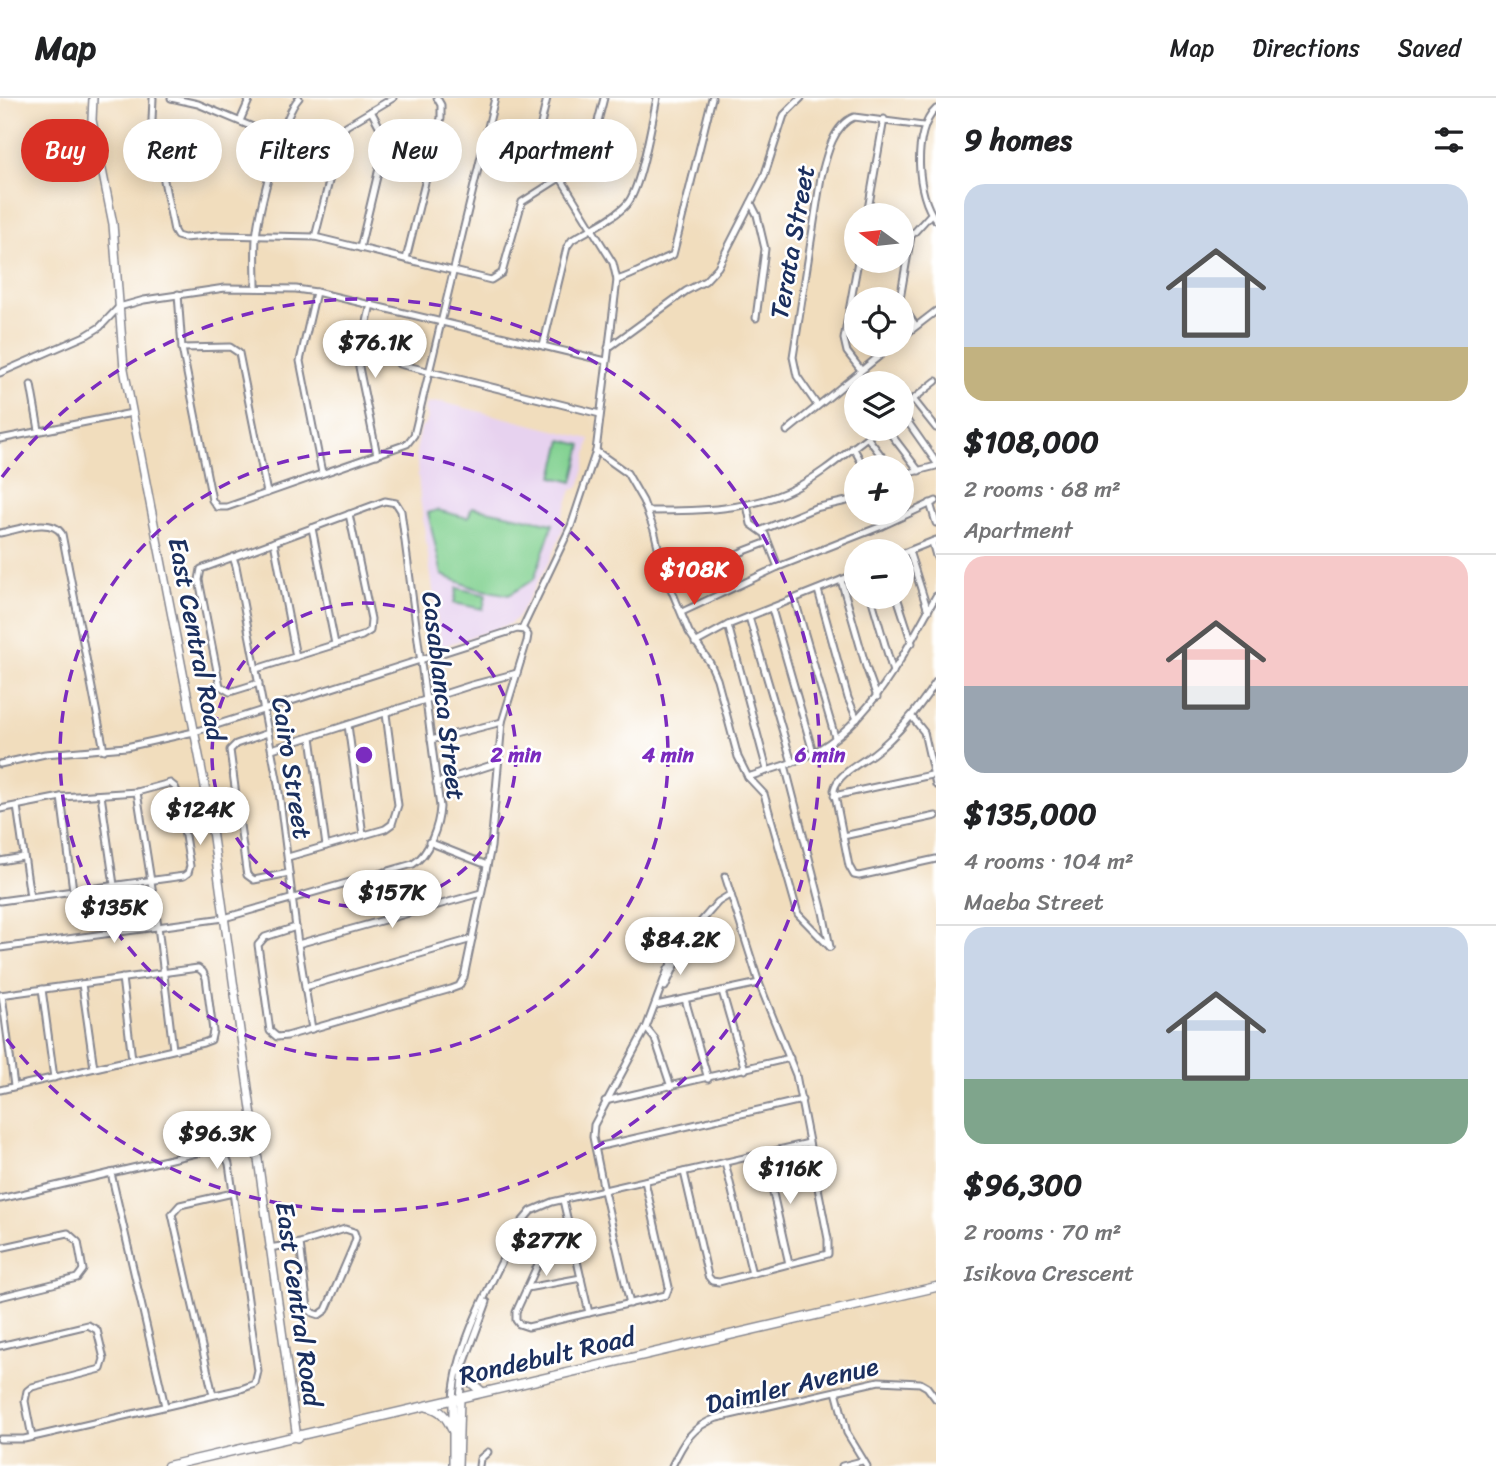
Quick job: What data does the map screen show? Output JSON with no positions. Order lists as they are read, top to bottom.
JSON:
{
  "streets": {
    "main road": ["Rondebult Road"],
    "street": [
      "Terata Street",
      "East Central Road",
      "Casablanca Street",
      "Cairo Street",
      "Daimler Avenue"
    ]
  },
  "crossings": [
    ["East Central Road", "Casablanca Street"],
    ["East Central Road", "Rondebult Road"],
    ["Casablanca Street", "Cairo Street"]
  ],
  "north": "left",
  "page": {
    "header": "Map",
    "nav": ["Map", "Directions", "Saved"],
    "heading": "9 homes",
    "chip": [
      "Buy",
      "Rent",
      "Filters",
      "New",
      "Apartment"
    ],
    "list": [
      {
        "name": "$108,000",
        "note": "2 rooms · 68 m² · Apartment"
      },
      {
        "name": "$135,000",
        "note": "4 rooms · 104 m² · Maeba Street"
      },
      {
        "name": "$96,300",
        "note": "2 rooms · 70 m² · Isikova Crescent"
      }
    ],
    "map_buttons": ["+", "−"],
    "price": [
      "$76.1K",
      "$108K",
      "$124K",
      "$157K",
      "$135K",
      "$84.2K",
      "$96.3K",
      "$116K",
      "$277K"
    ]
  },
  "rings": ["2 min", "4 min", "6 min"]
}
